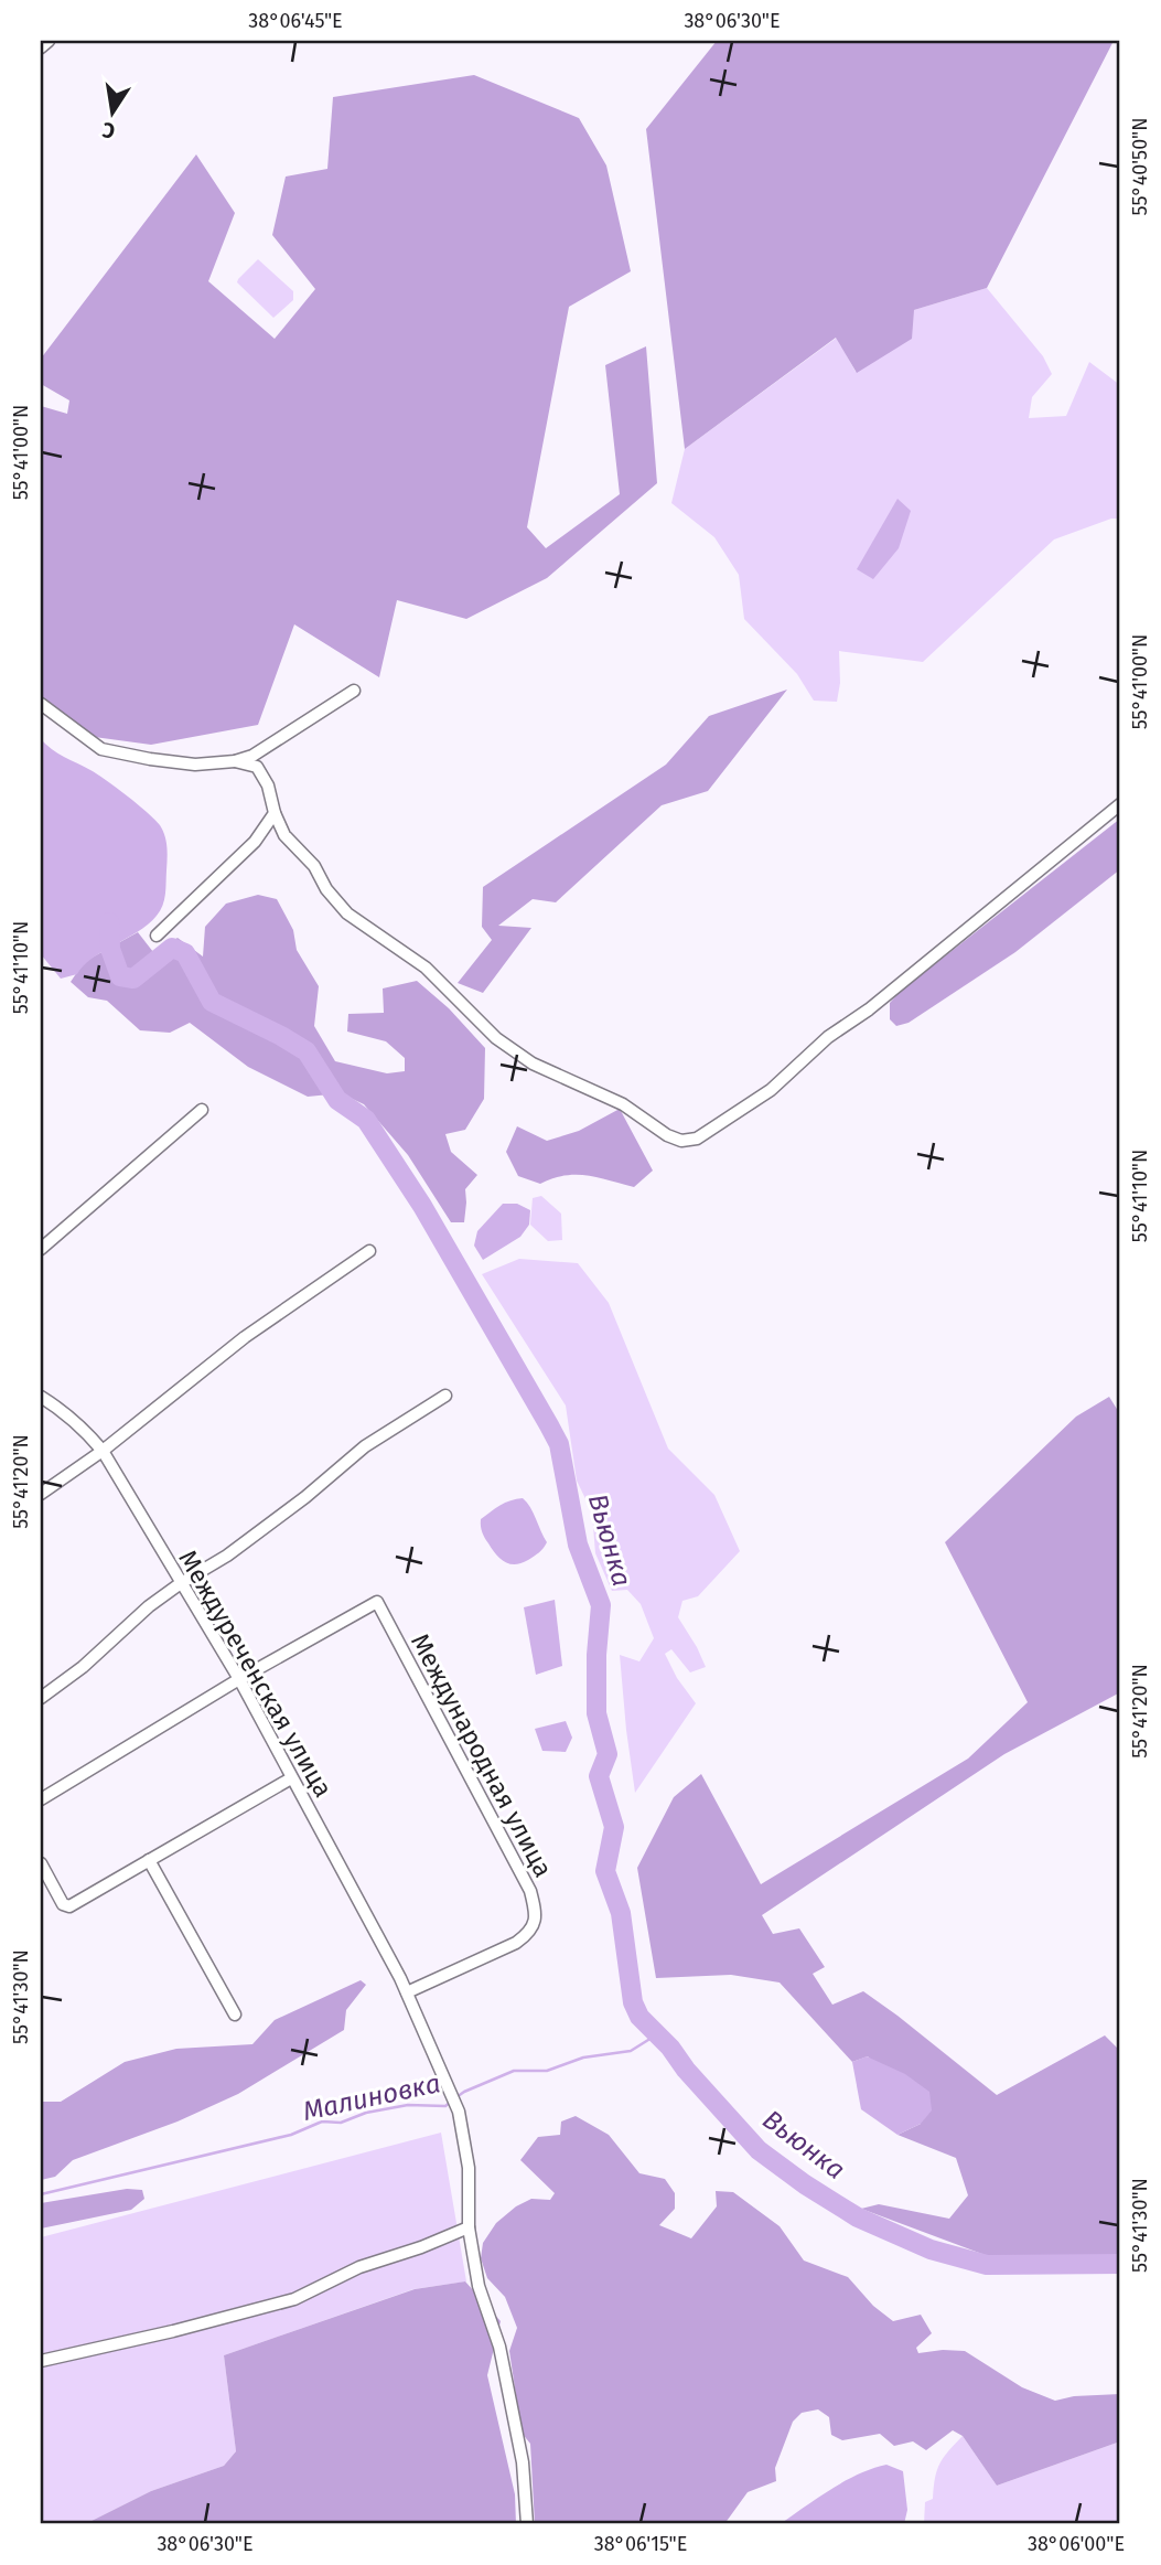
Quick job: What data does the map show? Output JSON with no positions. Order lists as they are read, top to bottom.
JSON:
{
  "streets": {
    "street": ["Междуреченская улица", "Международная улица"]
  },
  "crossings": [
    ["Междуреченская улица", "Международная улица"]
  ],
  "water": ["Вьюнка", "Малиновка"],
  "north": "bottom",
  "coordinates": [
    "38°06'45\"E",
    "38°06'30\"E",
    "55°40'50\"N",
    "55°41'00\"N",
    "55°41'10\"N",
    "55°41'20\"N",
    "55°41'30\"N",
    "38°06'15\"E",
    "38°06'00\"E"
  ]
}
